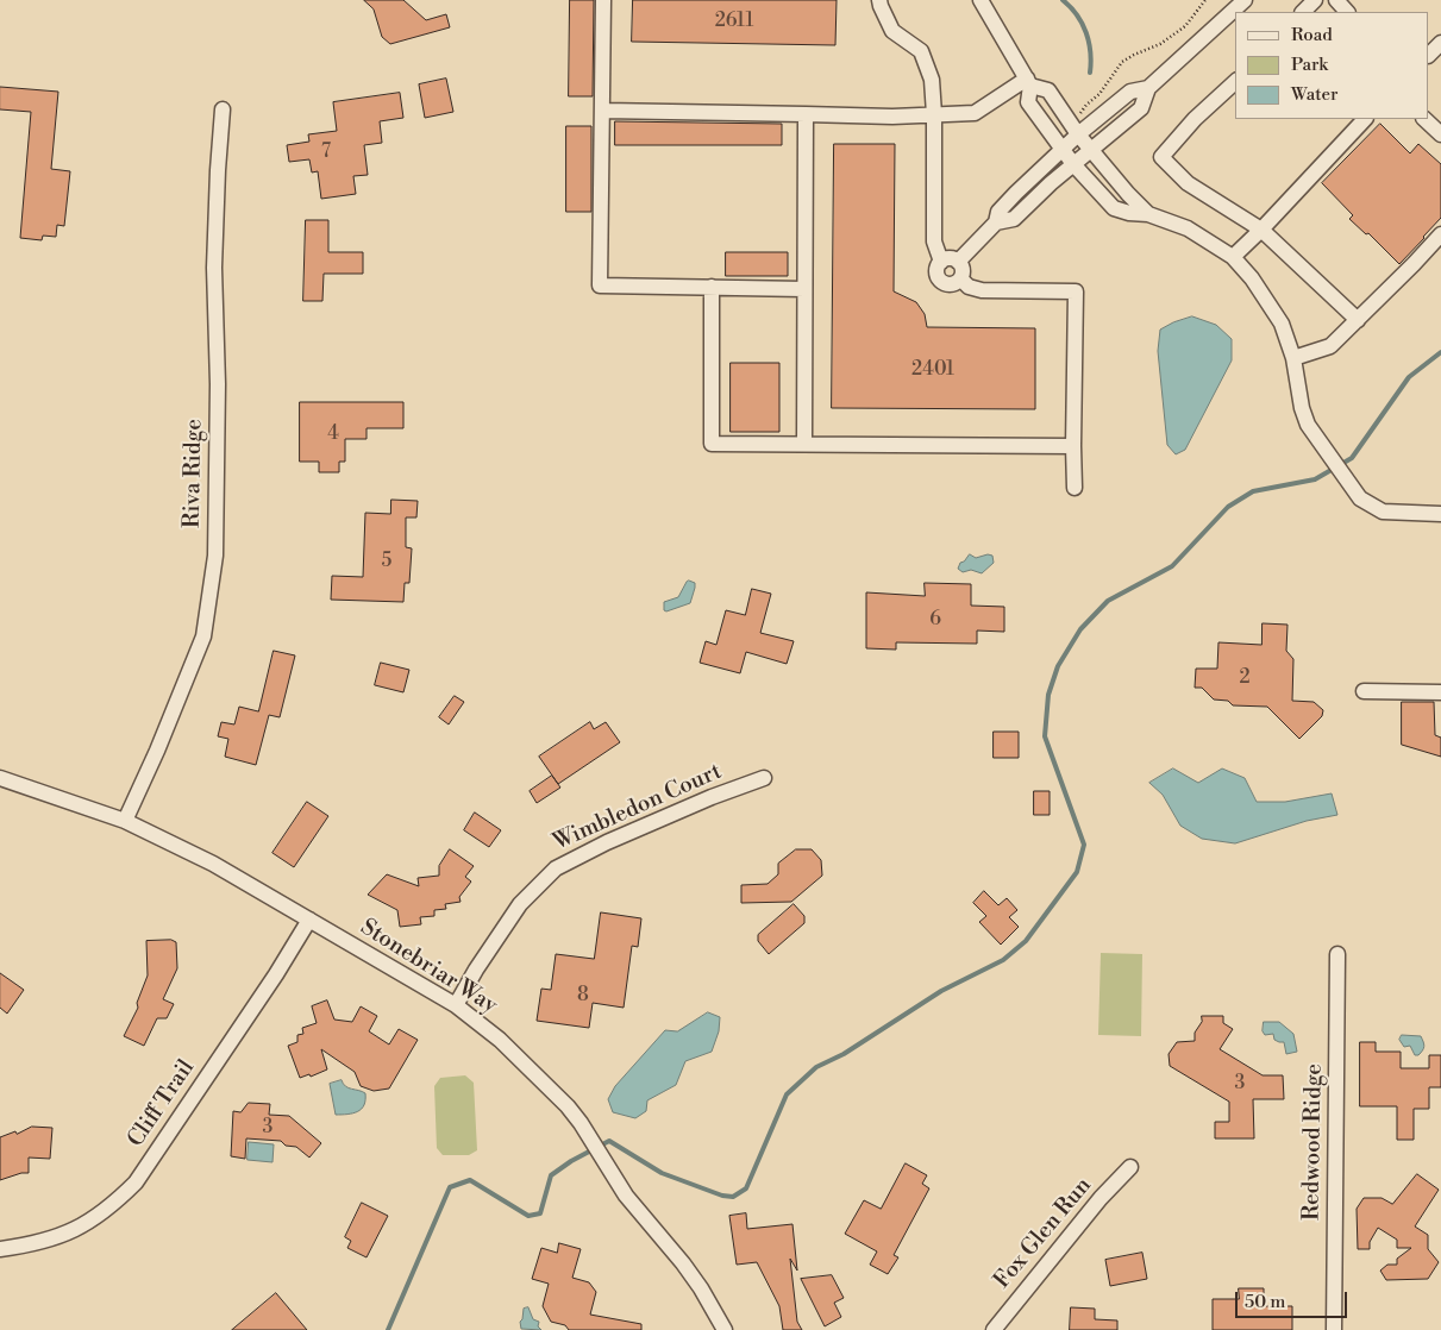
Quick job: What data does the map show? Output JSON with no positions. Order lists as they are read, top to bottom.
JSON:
{
  "streets": {
    "street": [
      "Riva Ridge",
      "Wimbledon Court",
      "Stonebriar Way",
      "Cliff Trail",
      "Redwood Ridge",
      "Fox Glen Run"
    ]
  },
  "crossings": [
    ["Riva Ridge", "Stonebriar Way"],
    ["Wimbledon Court", "Stonebriar Way"],
    ["Stonebriar Way", "Cliff Trail"]
  ],
  "house_numbers": [
    "2611",
    "7",
    "2401",
    "4",
    "5",
    "6",
    "2",
    "8",
    "3",
    "3"
  ],
  "legend": ["Road", "Park", "Water"],
  "scale_bar": "50 m"
}
